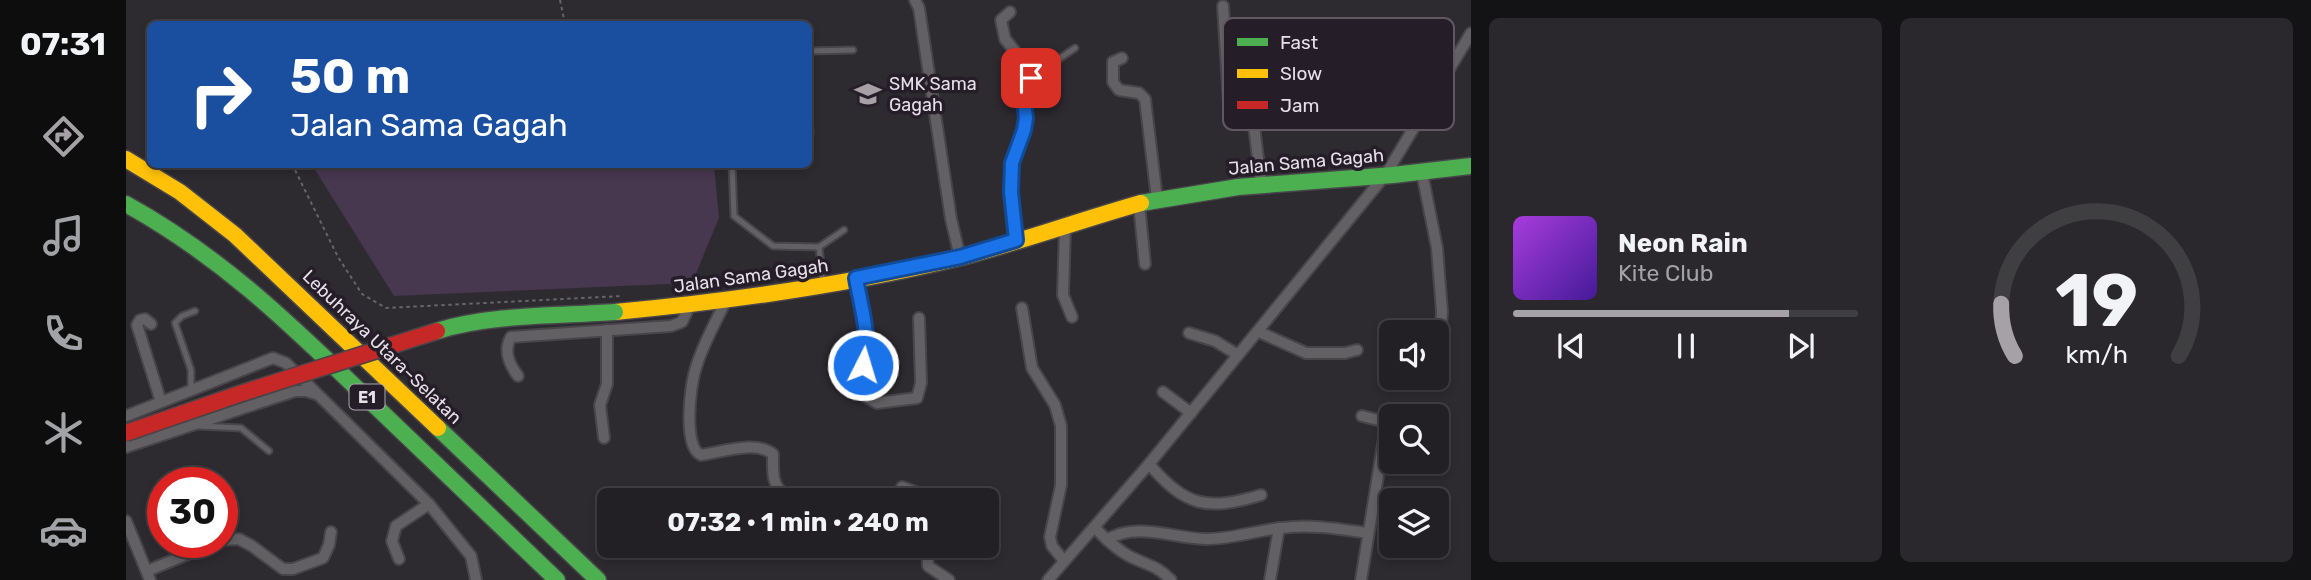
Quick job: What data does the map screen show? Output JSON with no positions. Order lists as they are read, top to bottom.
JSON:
{
  "streets": {
    "main road": ["Jalan Sama Gagah", "Lebuhraya Utara–Selatan", "E1"]
  },
  "places": {
    "school or university": ["SMK Sama Gagah"]
  },
  "legend": ["Fast", "Slow", "Jam"],
  "page": {
    "tabs": "07:31",
    "turn": ["50 m", "Jalan Sama Gagah"],
    "song": ["Neon Rain", "Kite Club"],
    "limit": "30",
    "trip": "07:32 · 1 min · 240 m",
    "gauge": ["19", "km/h"]
  }
}
